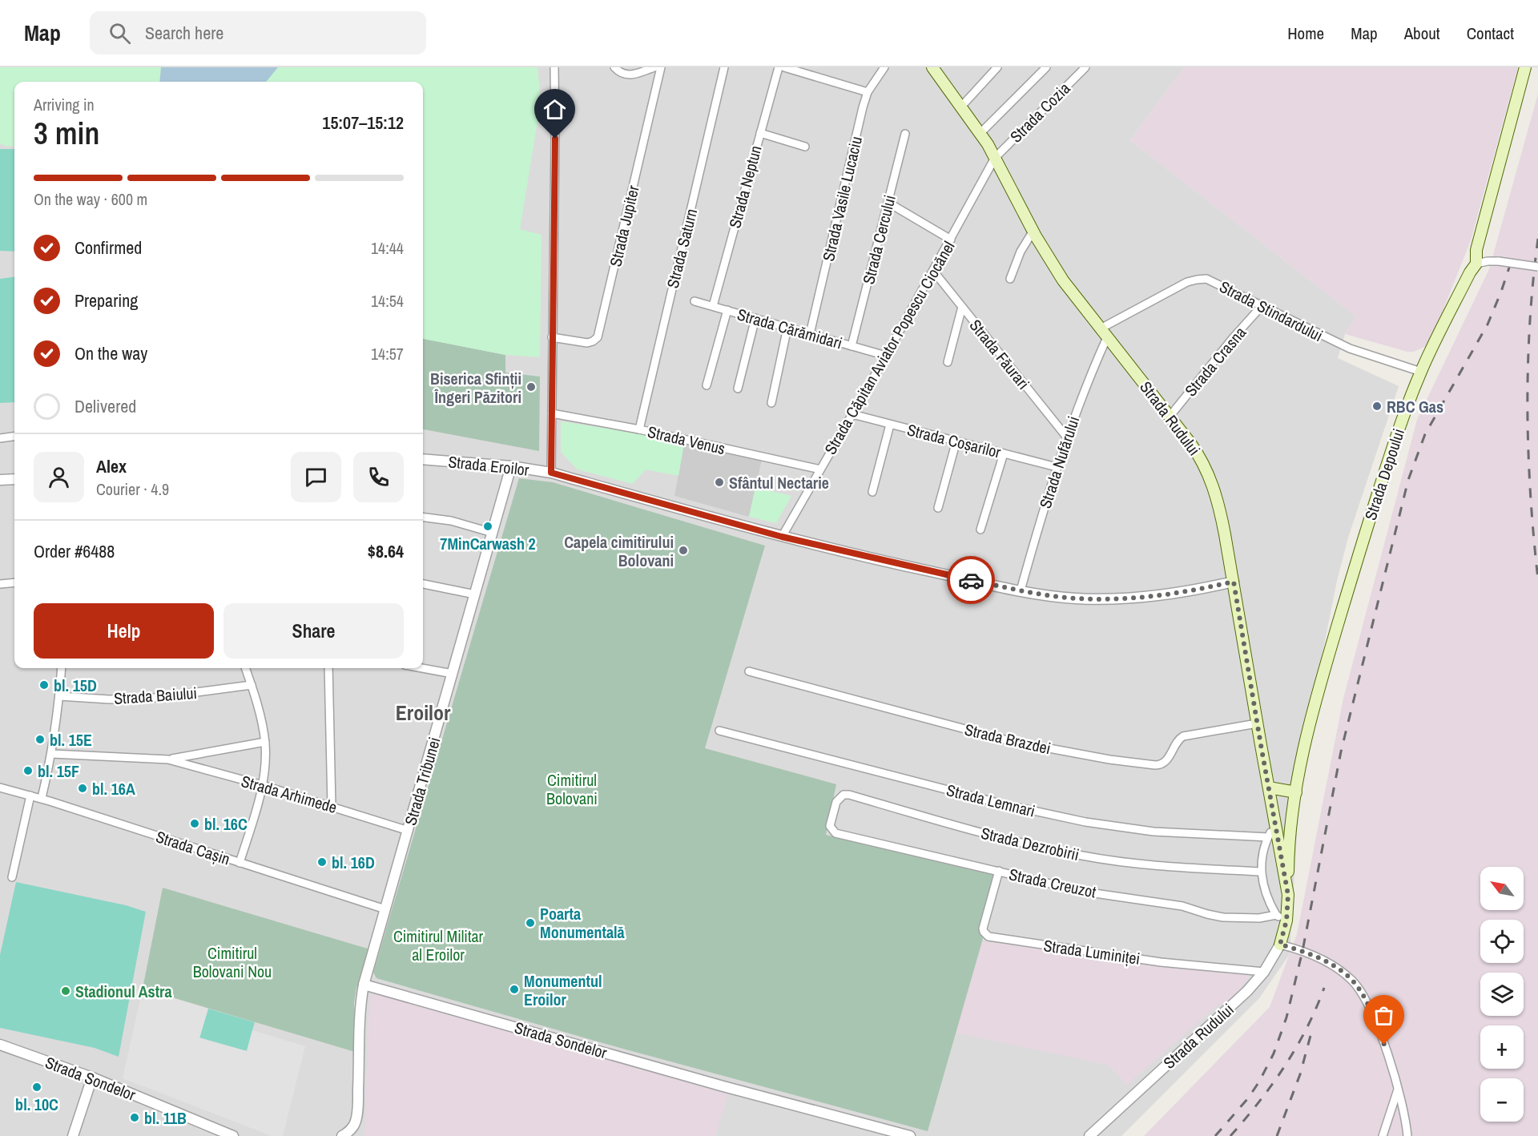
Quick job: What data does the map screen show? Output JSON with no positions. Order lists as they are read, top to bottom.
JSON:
{
  "streets": {
    "main road": ["Strada Rudului", "Strada Depoului"],
    "street": [
      "Strada Cozia",
      "Strada Neptun",
      "Strada Vasile Lucaciu",
      "Strada Jupiter",
      "Strada Cercului",
      "Strada Saturn",
      "Strada Stindardului",
      "Strada Cărămidari",
      "Strada Căpitan Aviator Popescu Ciocănel",
      "Strada Făurari",
      "Strada Crasna",
      "Strada Venus",
      "Strada Coșarilor",
      "Strada Nufărului",
      "Strada Eroilor",
      "Strada Baiului",
      "Strada Brazdei",
      "Strada Tribunei",
      "Strada Arhimede",
      "Strada Lemnari",
      "Strada Dezrobirii",
      "Strada Cașin",
      "Strada Creuzot",
      "Strada Luminiței",
      "Strada Sondelor"
    ]
  },
  "crossings": [
    ["Strada Cozia", "Strada Căpitan Aviator Popescu Ciocănel"],
    ["Strada Cozia", "Strada Rudului"],
    ["Strada Neptun", "Strada Cărămidari"],
    ["Strada Vasile Lucaciu", "Strada Cărămidari"],
    ["Strada Cercului", "Strada Cărămidari"],
    ["Strada Saturn", "Strada Venus"],
    ["Strada Stindardului", "Strada Crasna"],
    ["Strada Stindardului", "Strada Rudului"],
    ["Strada Stindardului", "Strada Nufărului"],
    ["Strada Stindardului", "Strada Depoului"],
    ["Strada Cărămidari", "Strada Căpitan Aviator Popescu Ciocănel"],
    ["Strada Căpitan Aviator Popescu Ciocănel", "Strada Făurari"],
    ["Strada Căpitan Aviator Popescu Ciocănel", "Strada Rudului"],
    ["Strada Căpitan Aviator Popescu Ciocănel", "Strada Venus"],
    ["Strada Căpitan Aviator Popescu Ciocănel", "Strada Coșarilor"],
    ["Strada Căpitan Aviator Popescu Ciocănel", "Strada Eroilor"],
    ["Strada Făurari", "Strada Nufărului"],
    ["Strada Crasna", "Strada Rudului"],
    ["Strada Rudului", "Strada Nufărului"],
    ["Strada Rudului", "Strada Eroilor"],
    ["Strada Rudului", "Strada Depoului"],
    ["Strada Rudului", "Strada Brazdei"],
    ["Strada Rudului", "Strada Luminiței"],
    ["Strada Coșarilor", "Strada Nufărului"],
    ["Strada Nufărului", "Strada Eroilor"],
    ["Strada Eroilor", "Strada Tribunei"],
    ["Strada Tribunei", "Strada Arhimede"],
    ["Strada Tribunei", "Strada Cașin"],
    ["Strada Tribunei", "Strada Sondelor"],
    ["Strada Dezrobirii", "Strada Creuzot"],
    ["Strada Creuzot", "Strada Luminiței"]
  ],
  "districts": ["Eroilor"],
  "parks": ["Cimitirul Bolovani", "Cimitirul Militar al Eroilor", "Cimitirul Bolovani Nou"],
  "places": [
    "Biserica Sfinții Îngeri Păzitori",
    "RBC Gas",
    "Sfântul Nectarie",
    "7MinCarwash 2",
    "Capela cimitirului Bolovani",
    "bl. 15D",
    "bl. 15E",
    "bl. 15F",
    "bl. 16A",
    "bl. 16C",
    "bl. 16D",
    "Poarta Monumentală",
    "Monumentul Eroilor",
    "Stadionul Astra",
    "bl. 10C",
    "bl. 11B"
  ],
  "north": "top left",
  "page": {
    "header": "Map",
    "search": "Search here",
    "nav": [
      "Home",
      "Map",
      "About",
      "Contact"
    ],
    "heading": ["3 min", "Arriving in", "15:07–15:12"],
    "panel": [
      "Alex",
      "Courier · 4.9",
      "Order #6488",
      "$8.64"
    ],
    "bar": "On the way · 600 m",
    "list": [
      ["Confirmed", "14:44"],
      ["Preparing", "14:54"],
      ["On the way", "14:57"],
      "Delivered"
    ],
    "buttons": ["Help", "Share"],
    "map_buttons": ["+", "−"]
  }
}
